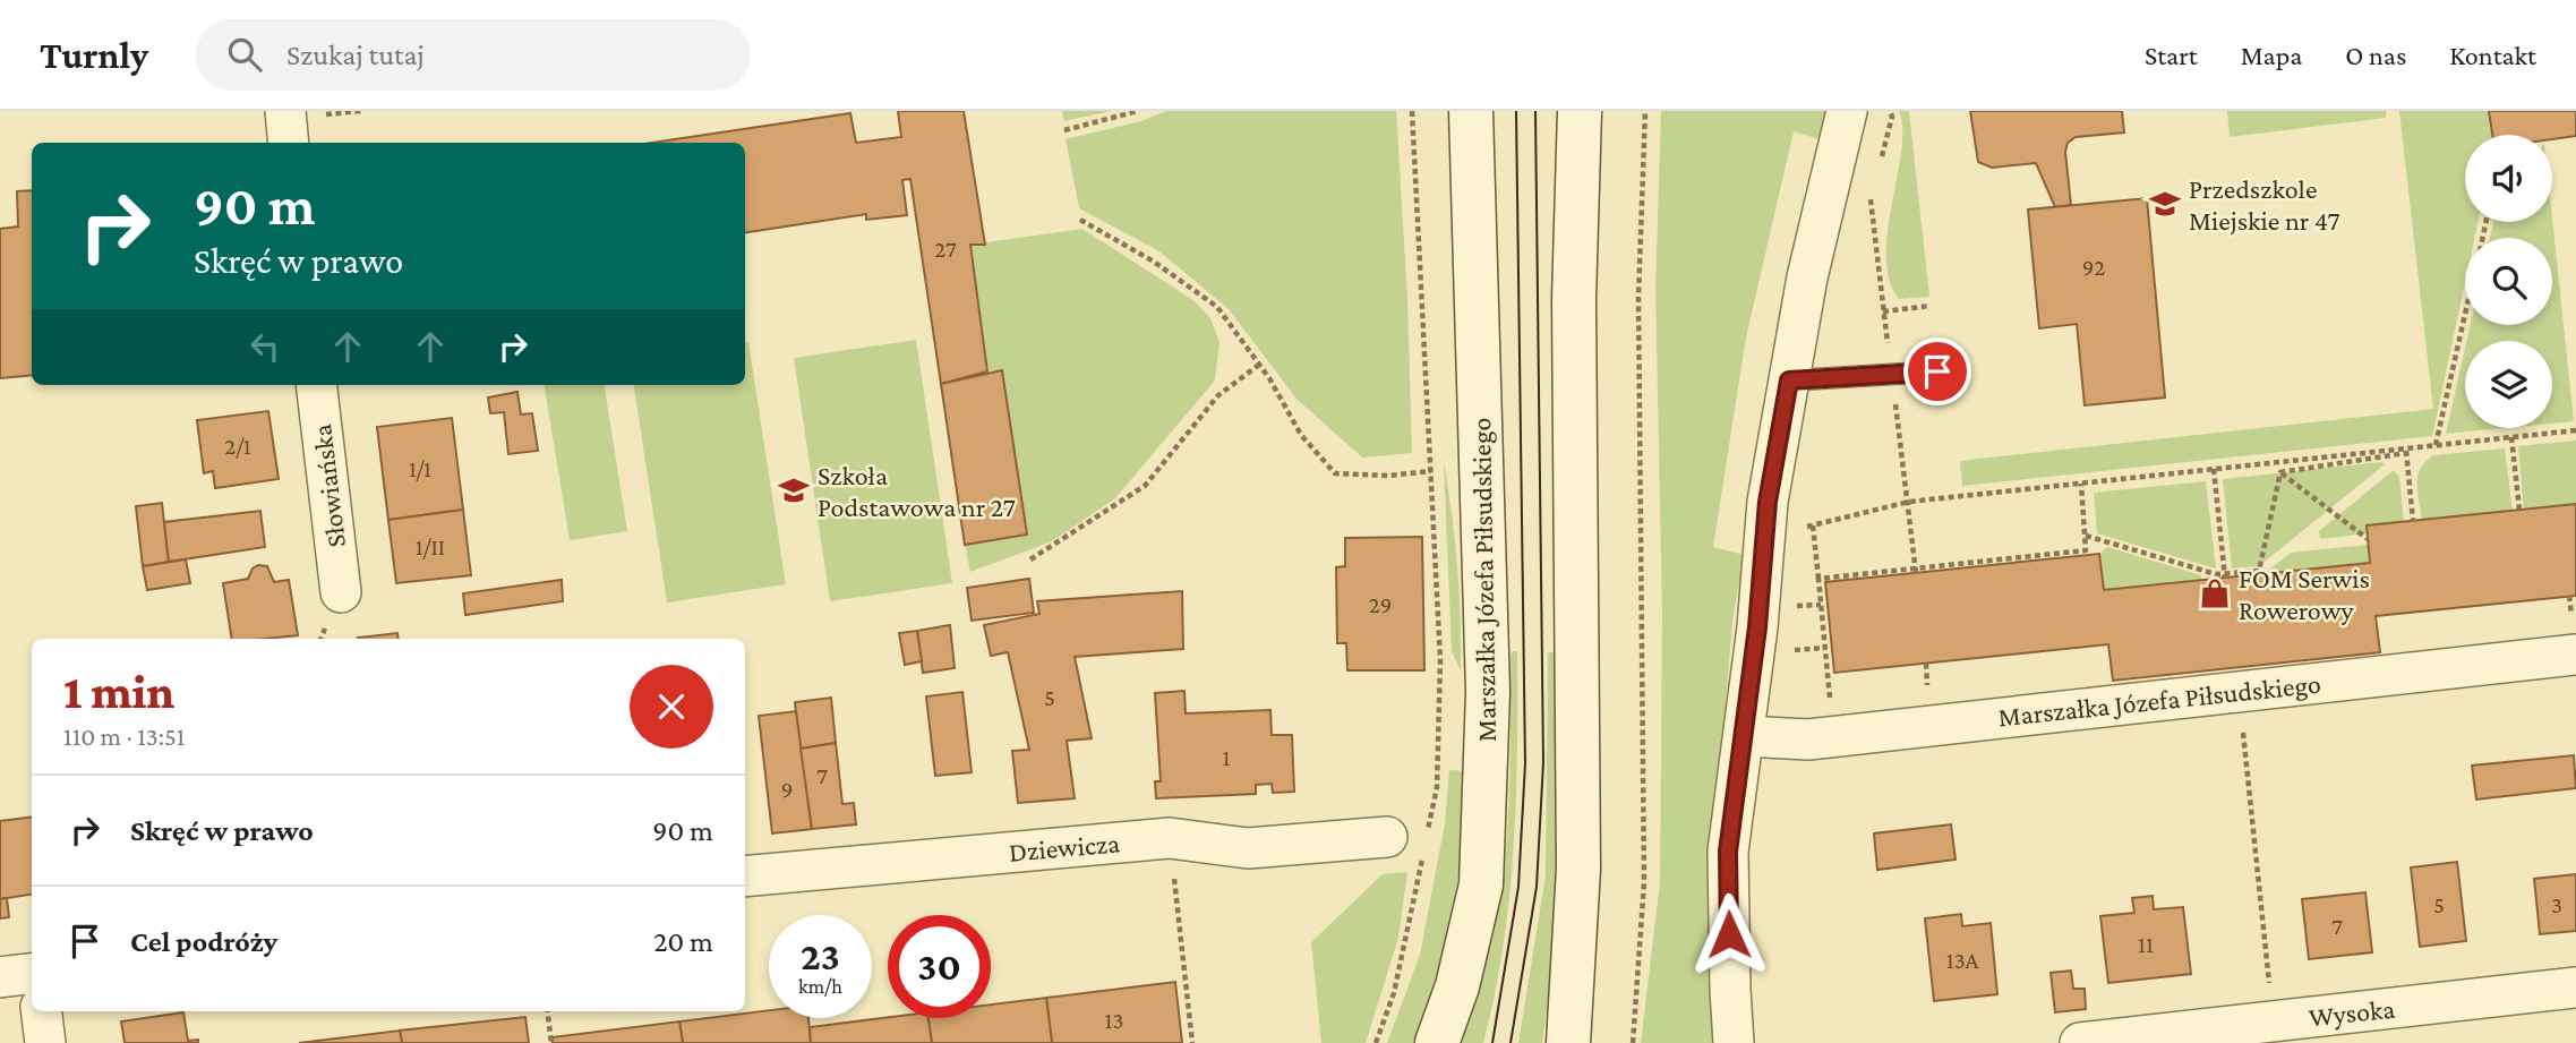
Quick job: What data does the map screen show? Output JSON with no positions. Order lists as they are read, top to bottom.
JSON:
{
  "streets": {
    "main road": ["Marszałka Józefa Piłsudskiego"],
    "street": ["Słowiańska", "Dziewicza", "Wysoka"]
  },
  "places": {
    "school or university": ["Przedszkole Miejskie nr 47", "Szkoła Podstawowa nr 27"],
    "shop": ["FOM Serwis Rowerowy"]
  },
  "house_numbers": [
    "27",
    "92",
    "2/1",
    "1/1",
    "1/II",
    "29",
    "5",
    "1",
    "7",
    "9",
    "5",
    "3",
    "7",
    "11",
    "13A",
    "13"
  ],
  "page": {
    "header": "Turnly",
    "search": "Szukaj tutaj",
    "nav": [
      "Start",
      "Mapa",
      "O nas",
      "Kontakt"
    ],
    "turn": ["90 m", "Skręć w prawo"],
    "heading": ["1 min", "110 m · 13:51"],
    "list": [
      {
        "name": "Skręć w prawo",
        "value": "90 m"
      },
      {
        "name": "Cel podróży",
        "value": "20 m"
      }
    ],
    "speed": "23 km/h",
    "limit": "30"
  }
}
